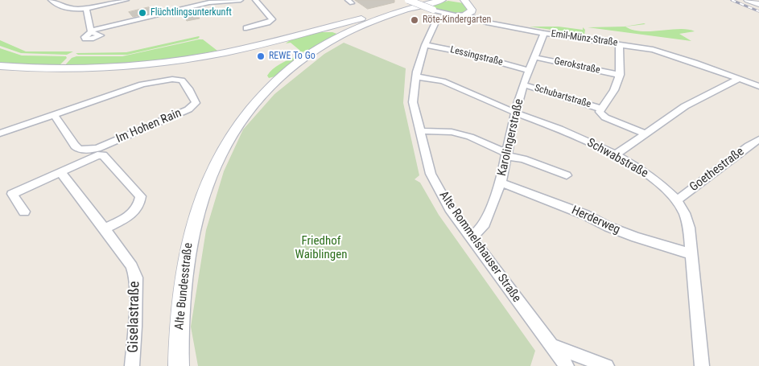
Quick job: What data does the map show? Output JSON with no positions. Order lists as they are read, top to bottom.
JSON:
{
  "streets": {
    "main road": ["Alte Bundesstraße"],
    "street": [
      "Emil-Münz-Straße",
      "Lessingstraße",
      "Gerokstraße",
      "Schubartstraße",
      "Im Hohen Rain",
      "Karolingerstraße",
      "Schwabstraße",
      "Goethestraße",
      "Herderweg",
      "Alte Rommelshauser Straße",
      "Giselastraße"
    ]
  },
  "crossings": [
    ["Emil-Münz-Straße", "Karolingerstraße"],
    ["Lessingstraße", "Karolingerstraße"],
    ["Lessingstraße", "Alte Rommelshauser Straße"],
    ["Gerokstraße", "Karolingerstraße"],
    ["Schubartstraße", "Karolingerstraße"],
    ["Karolingerstraße", "Schwabstraße"],
    ["Karolingerstraße", "Herderweg"],
    ["Karolingerstraße", "Alte Rommelshauser Straße"],
    ["Schwabstraße", "Goethestraße"],
    ["Schwabstraße", "Herderweg"],
    ["Schwabstraße", "Alte Rommelshauser Straße"]
  ],
  "parks": ["Friedhof Waiblingen"],
  "places": ["Flüchtlingsunterkunft", "Röte-Kindergarten", "REWE To Go"]
}
